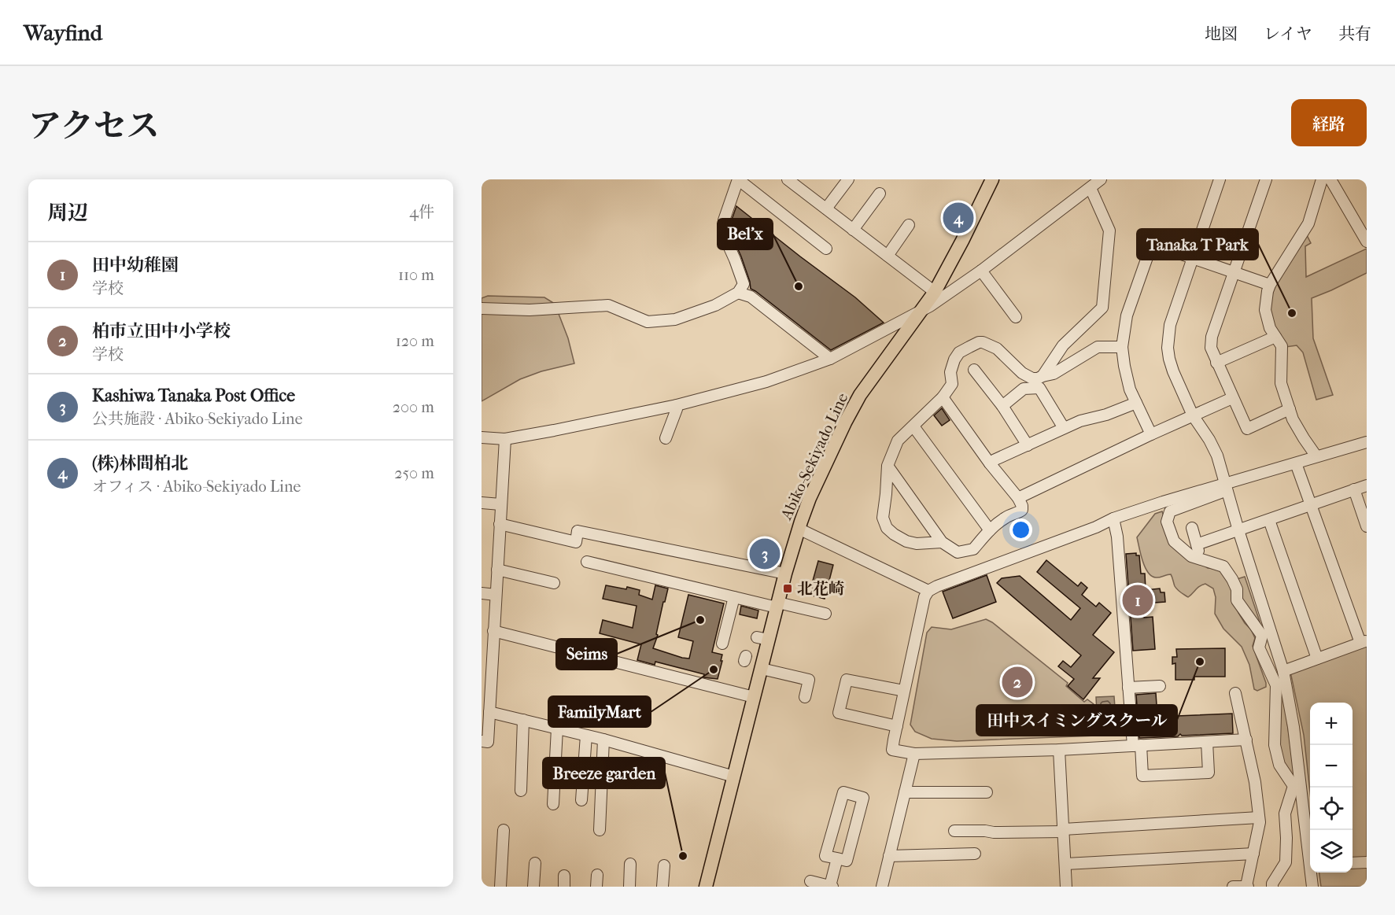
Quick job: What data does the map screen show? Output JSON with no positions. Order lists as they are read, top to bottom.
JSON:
{
  "streets": {
    "main road": ["Abiko-Sekiyado Line"]
  },
  "places": {
    "other": [
      "Bel'x",
      "Tanaka T Park",
      "Seims",
      "田中スイミングスクール",
      "FamilyMart",
      "Breeze garden"
    ],
    "transit": ["北花崎"]
  },
  "page": {
    "header": "Wayfind",
    "nav": ["地図", "レイヤ", "共有"],
    "title": "アクセス",
    "buttons": "経路",
    "heading": ["周辺", "4件"],
    "pins": [
      "4",
      "3",
      "1",
      "2"
    ],
    "list": [
      {
        "mark": "1",
        "name": "田中幼稚園",
        "note": "学校",
        "value": "110 m"
      },
      {
        "mark": "2",
        "name": "柏市立田中小学校",
        "note": "学校",
        "value": "120 m"
      },
      {
        "mark": "3",
        "name": "Kashiwa Tanaka Post Office",
        "note": "公共施設 · Abiko-Sekiyado Line",
        "value": "200 m"
      },
      {
        "mark": "4",
        "name": "(株)林間柏北",
        "note": "オフィス · Abiko-Sekiyado Line",
        "value": "250 m"
      }
    ],
    "map_buttons": ["+", "−"]
  }
}
